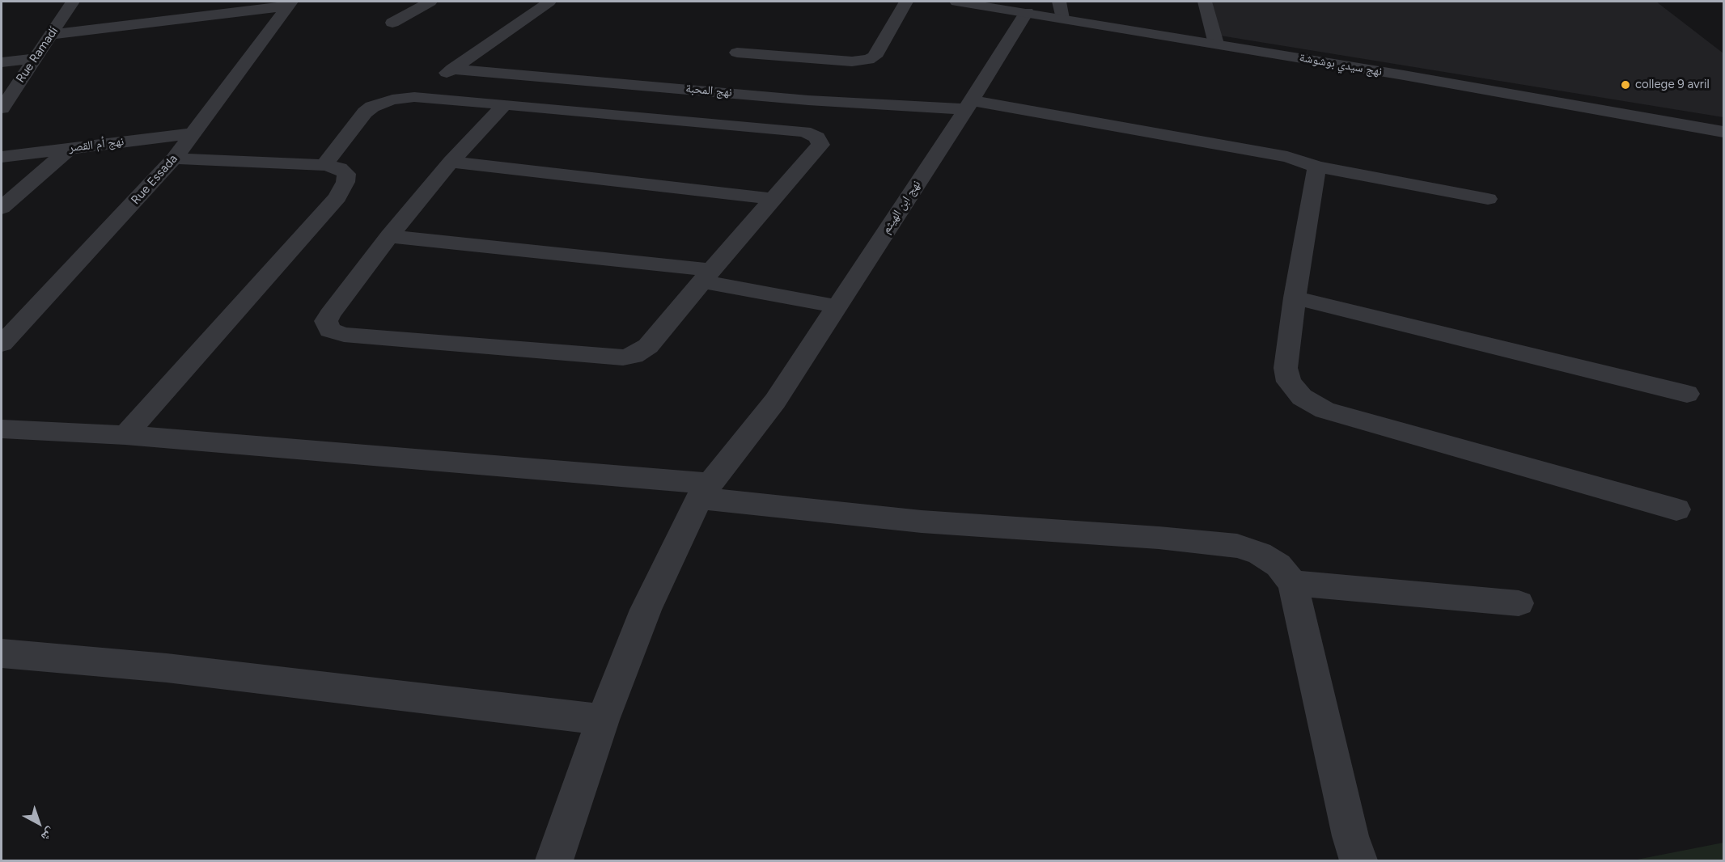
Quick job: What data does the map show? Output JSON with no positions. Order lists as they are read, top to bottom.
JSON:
{
  "streets": {
    "street": [
      "Rue Ramadi",
      "نهج سيدي بوشوشة",
      "نهج المحبة",
      "نهج أم القصر",
      "Rue Essada",
      "نهج ابن الهيثم"
    ]
  },
  "crossings": [
    ["نهج سيدي بوشوشة", "نهج ابن الهيثم"],
    ["نهج المحبة", "نهج ابن الهيثم"],
    ["نهج أم القصر", "Rue Essada"]
  ],
  "places": ["college 9 avril"],
  "north": "bottom right"
}
